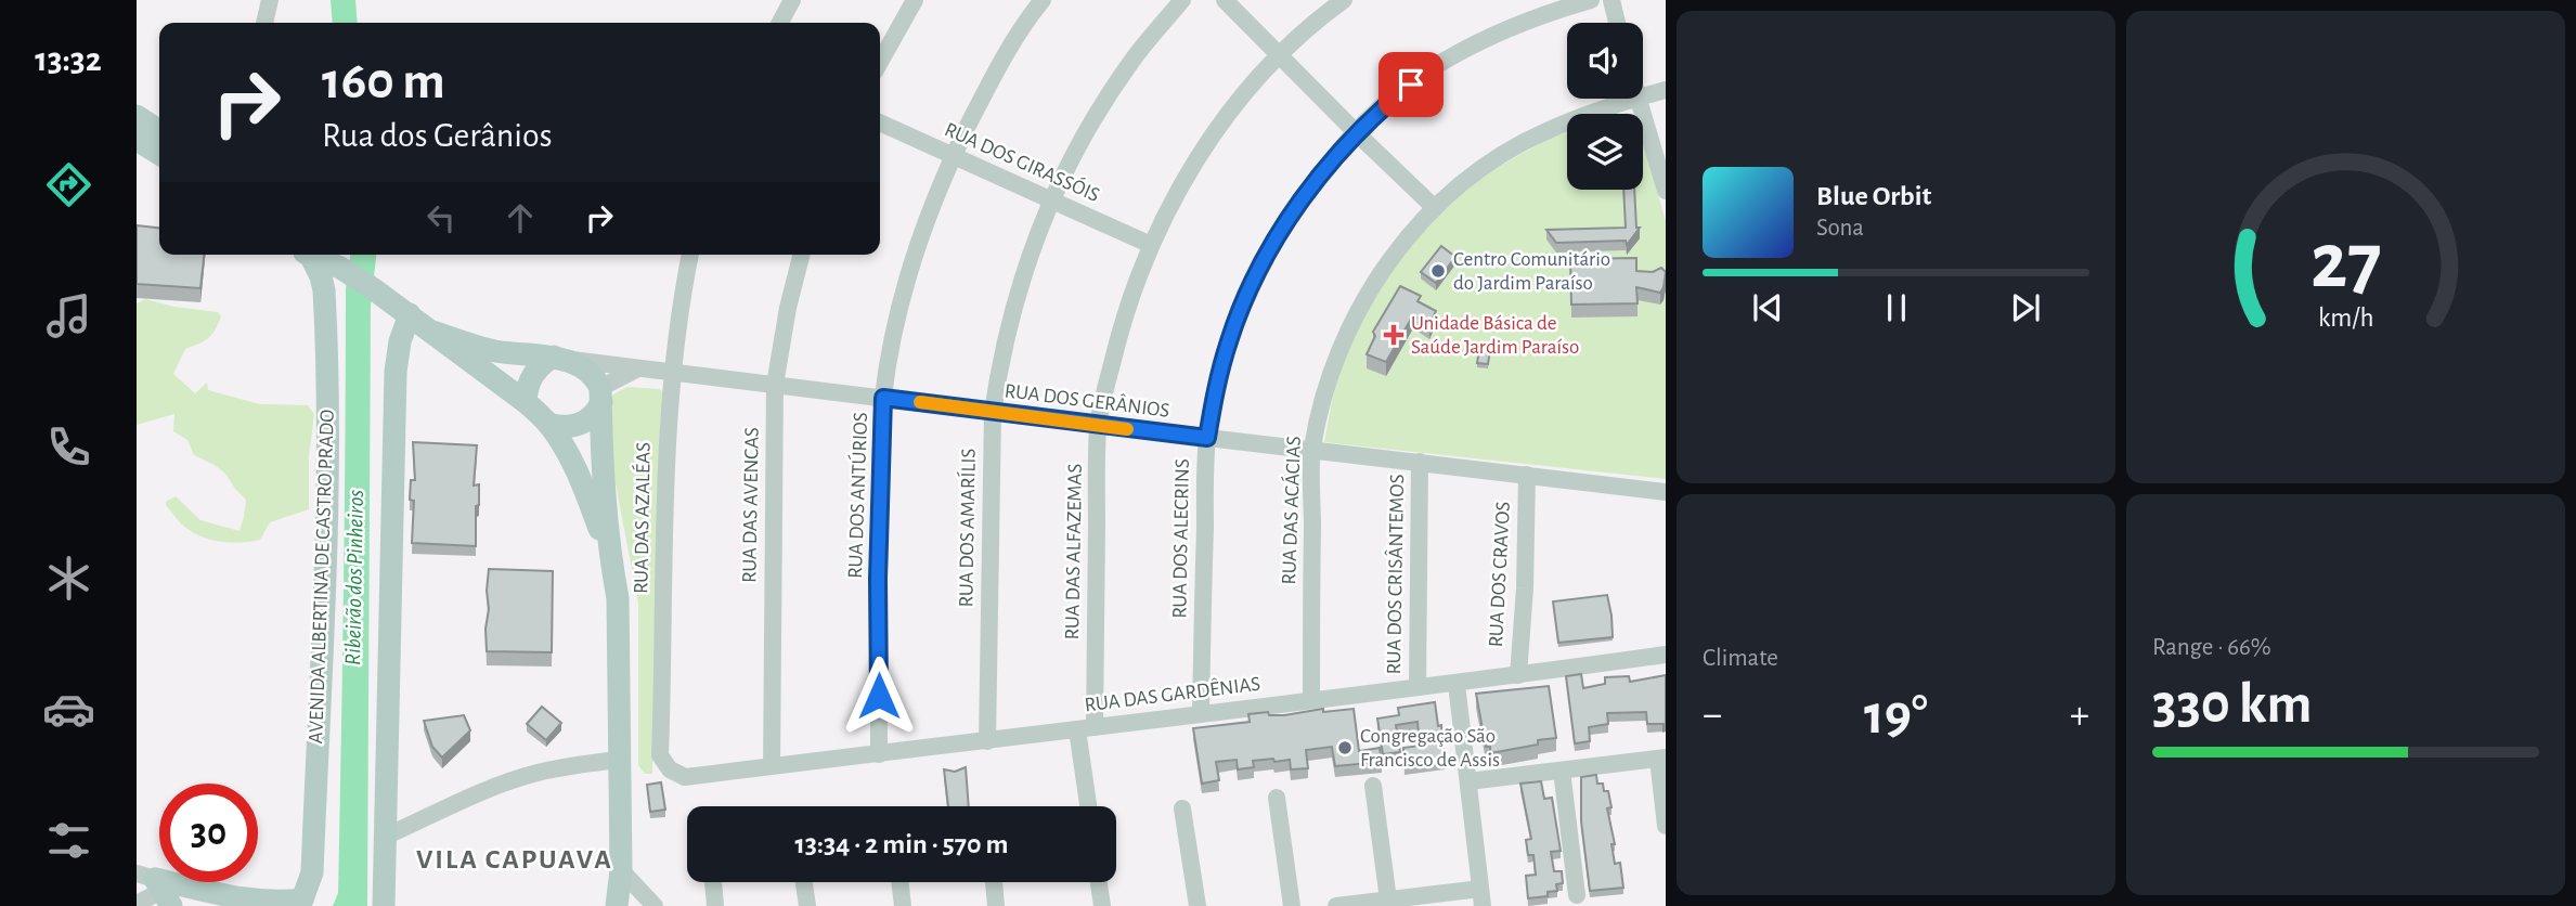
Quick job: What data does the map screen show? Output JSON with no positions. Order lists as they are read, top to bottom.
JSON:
{
  "streets": {
    "main road": ["AVENIDA ALBERTINA DE CASTRO PRADO"],
    "street": [
      "RUA DOS GIRASSÓIS",
      "RUA DOS GERÂNIOS",
      "RUA DOS ANTÚRIOS",
      "RUA DAS AVENCAS",
      "RUA DAS ACÁCIAS",
      "RUA DAS AZALÉAS",
      "RUA DOS AMARÍLIS",
      "RUA DOS ALECRINS",
      "RUA DAS ALFAZEMAS",
      "RUA DOS CRISÂNTEMOS",
      "RUA DOS CRAVOS",
      "RUA DAS GARDÊNIAS"
    ]
  },
  "crossings": [
    ["RUA DOS GIRASSÓIS", "RUA DOS ANTÚRIOS"],
    ["RUA DOS GIRASSÓIS", "RUA DOS AMARÍLIS"],
    ["RUA DOS GIRASSÓIS", "RUA DAS ALFAZEMAS"],
    ["RUA DOS GERÂNIOS", "RUA DOS ANTÚRIOS"],
    ["RUA DOS GERÂNIOS", "RUA DAS AVENCAS"],
    ["RUA DOS GERÂNIOS", "RUA DAS ACÁCIAS"],
    ["RUA DOS GERÂNIOS", "RUA DAS AZALÉAS"],
    ["RUA DOS GERÂNIOS", "RUA DOS AMARÍLIS"],
    ["RUA DOS GERÂNIOS", "RUA DOS ALECRINS"],
    ["RUA DOS GERÂNIOS", "RUA DAS ALFAZEMAS"],
    ["RUA DOS GERÂNIOS", "RUA DOS CRISÂNTEMOS"],
    ["RUA DOS GERÂNIOS", "RUA DOS CRAVOS"],
    ["RUA DOS ANTÚRIOS", "RUA DAS GARDÊNIAS"],
    ["RUA DAS AVENCAS", "RUA DAS GARDÊNIAS"],
    ["RUA DAS ACÁCIAS", "RUA DAS GARDÊNIAS"],
    ["RUA DAS AZALÉAS", "RUA DAS GARDÊNIAS"],
    ["RUA DOS AMARÍLIS", "RUA DAS GARDÊNIAS"],
    ["RUA DOS ALECRINS", "RUA DAS GARDÊNIAS"],
    ["RUA DAS ALFAZEMAS", "RUA DAS GARDÊNIAS"],
    ["RUA DOS CRISÂNTEMOS", "RUA DAS GARDÊNIAS"],
    ["RUA DOS CRAVOS", "RUA DAS GARDÊNIAS"]
  ],
  "districts": ["VILA CAPUAVA"],
  "water": ["Ribeirão dos Pinheiros"],
  "places": {
    "other": ["Centro Comunitário do Jardim Paraíso", "Congregação São Francisco de Assis"],
    "health": ["Unidade Básica de Saúde Jardim Paraíso"]
  },
  "page": {
    "tabs": "13:32",
    "turn": ["160 m", "Rua dos Gerânios"],
    "song": ["Blue Orbit", "Sona"],
    "tile": [
      "Climate",
      ["Range · 66%", "330 km"]
    ],
    "heat": ["−", "19°", "+"],
    "limit": "30",
    "trip": "13:34 · 2 min · 570 m",
    "gauge": ["27", "km/h"]
  }
}
